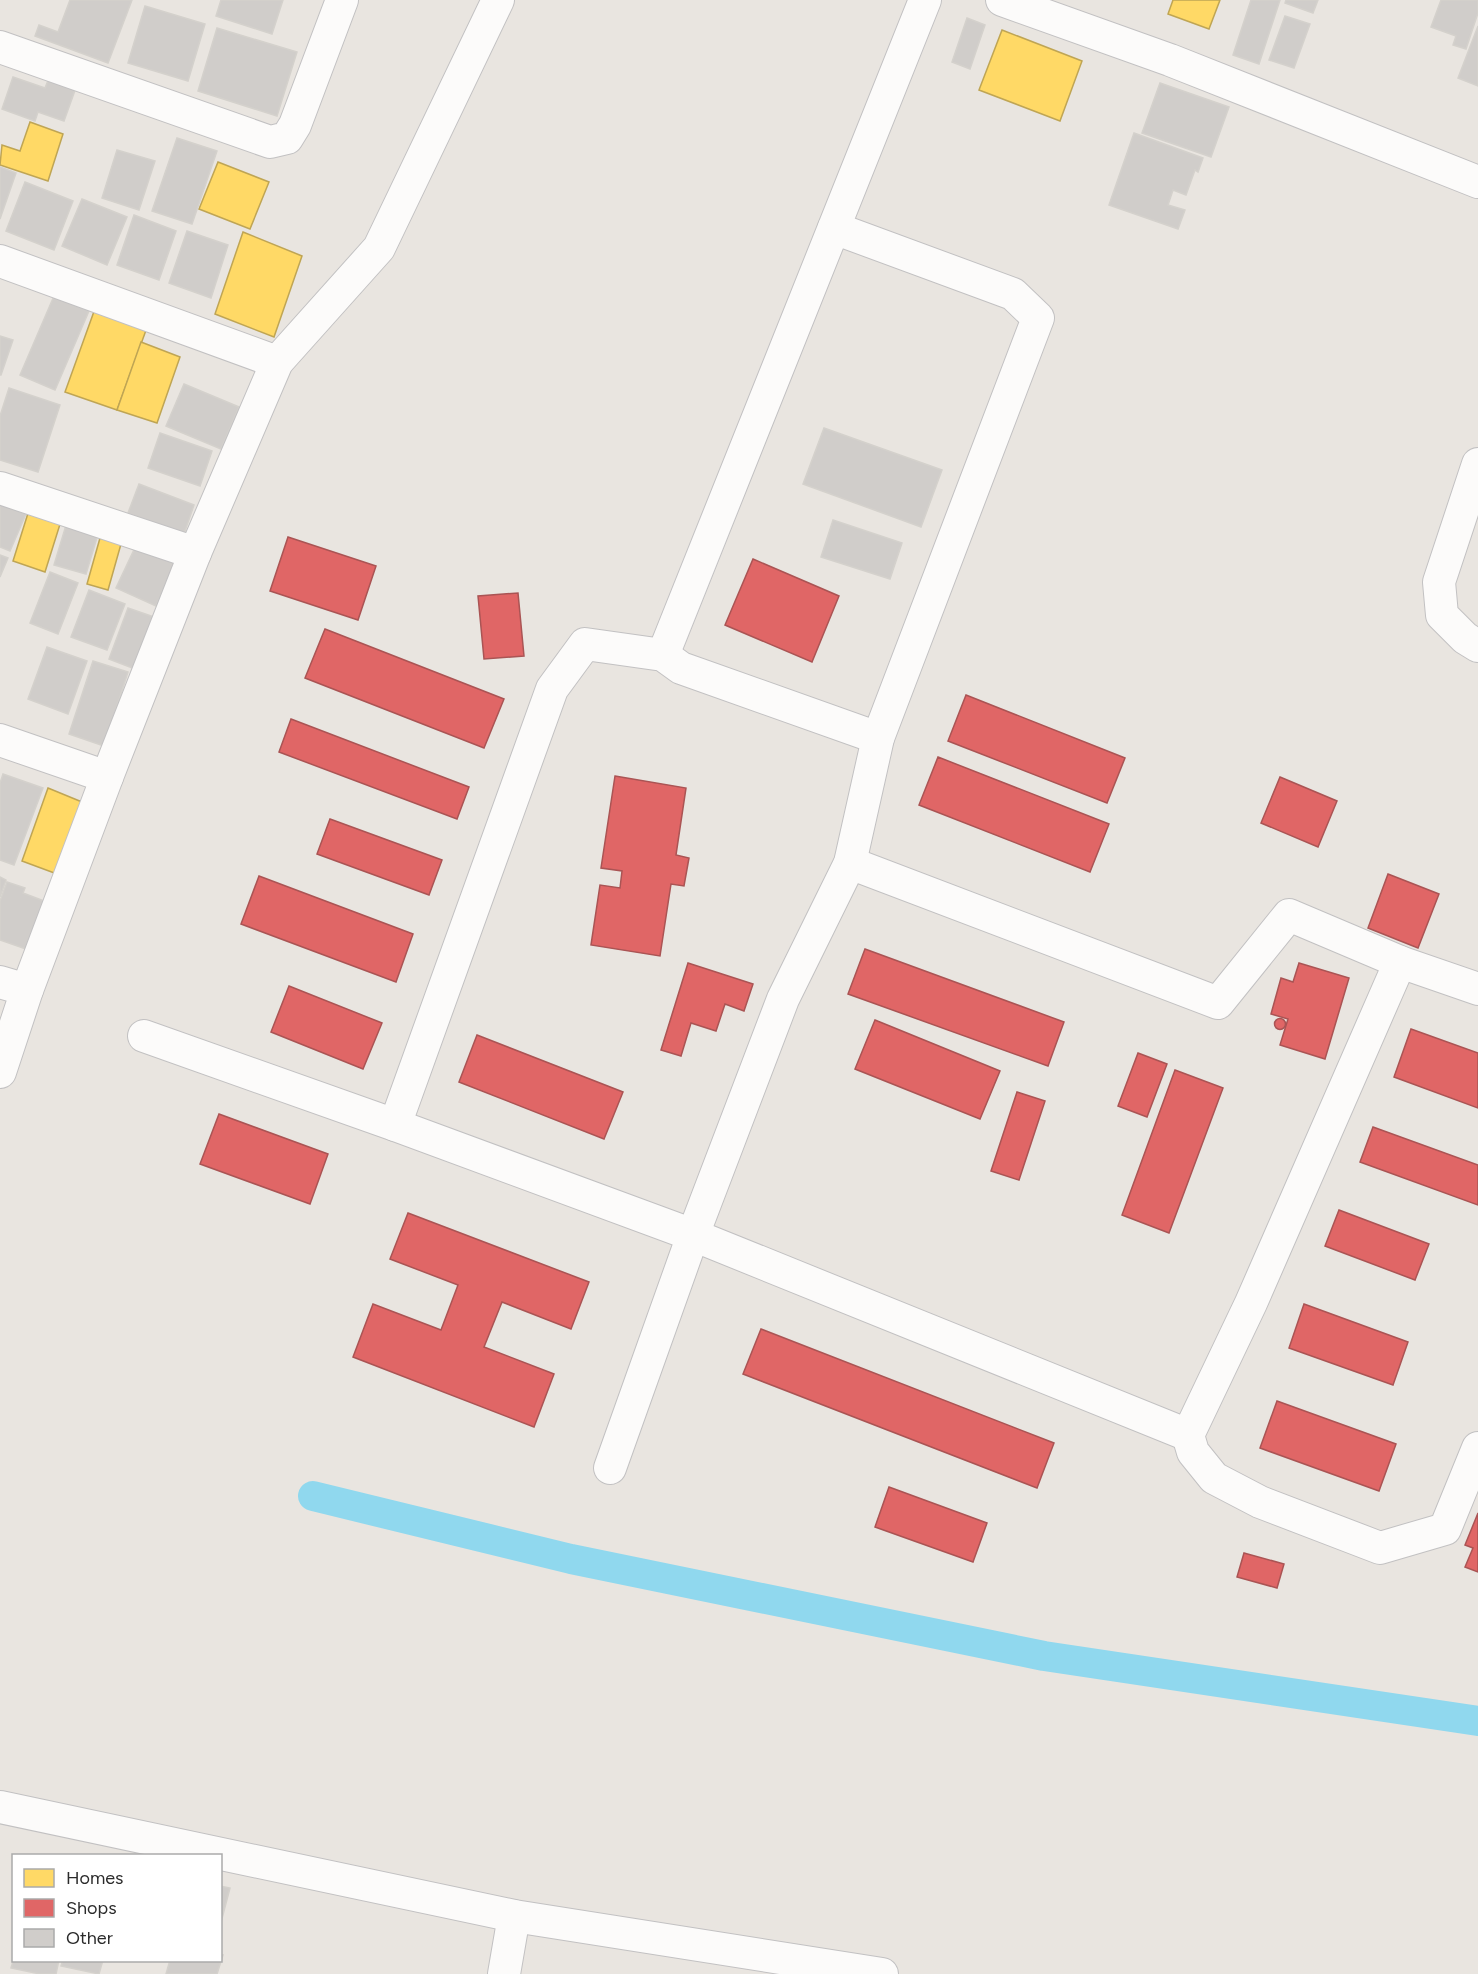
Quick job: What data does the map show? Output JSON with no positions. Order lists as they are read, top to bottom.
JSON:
{
  "legend": ["Homes", "Shops", "Other"]
}
